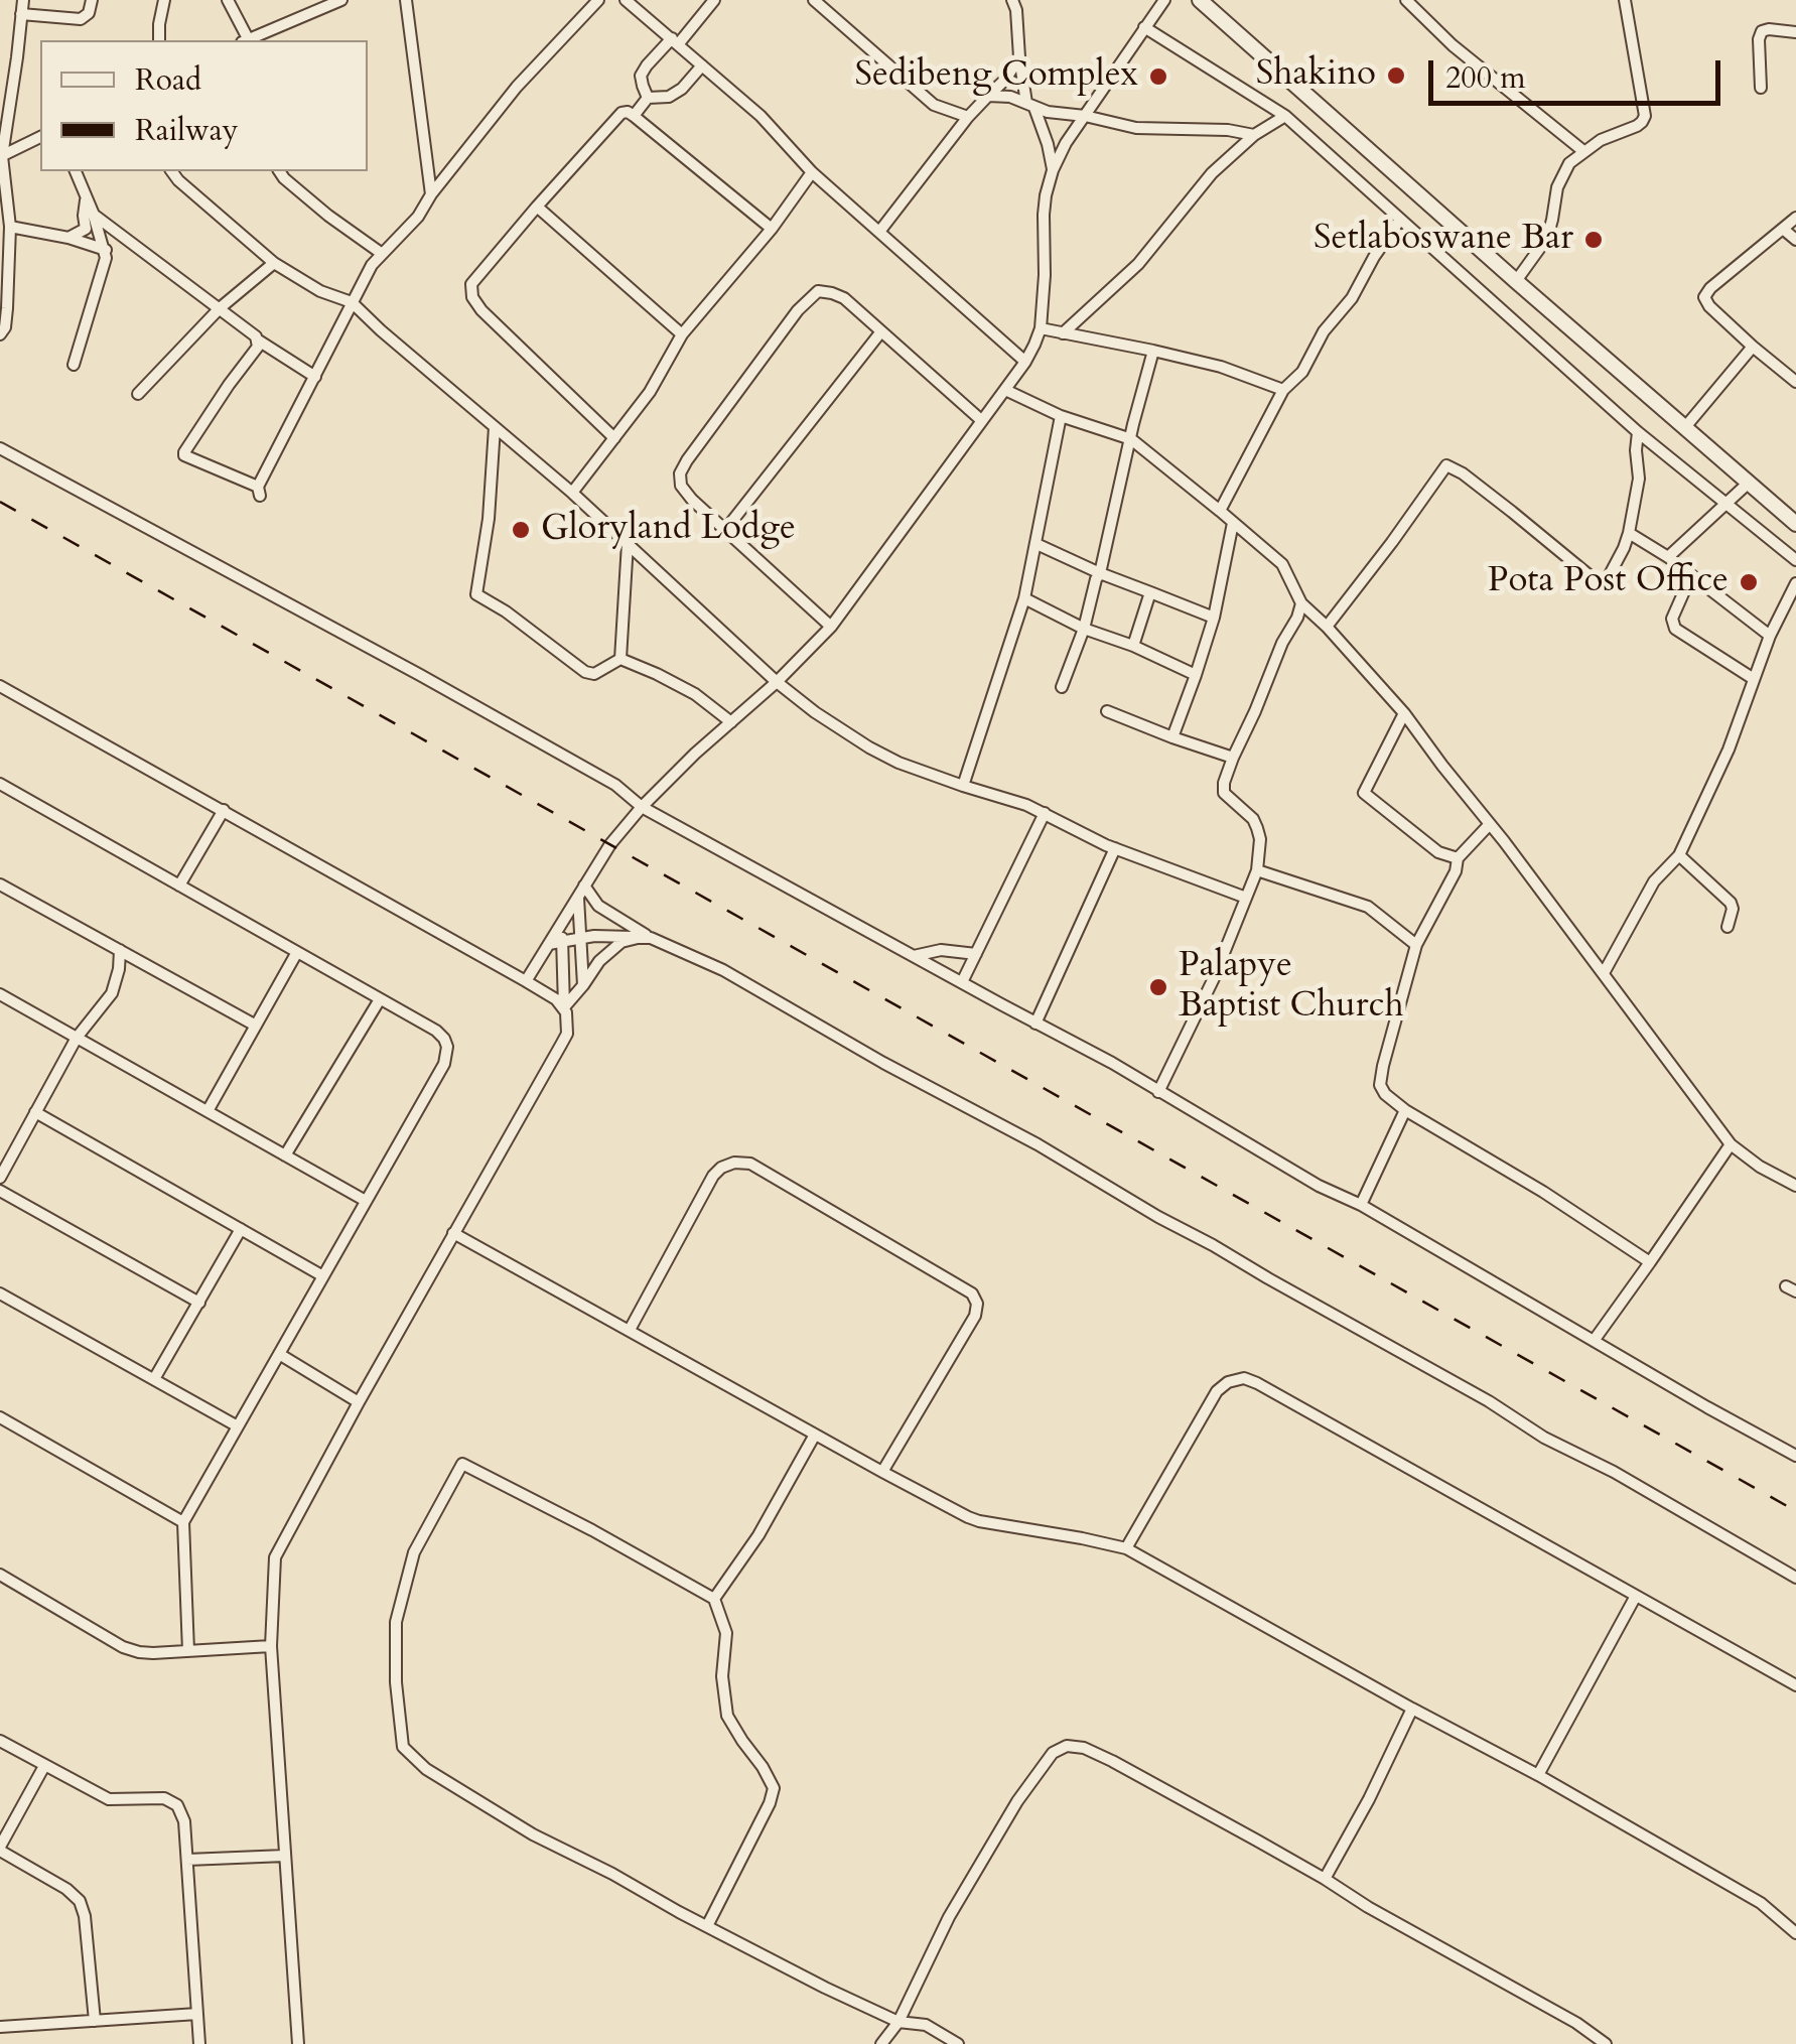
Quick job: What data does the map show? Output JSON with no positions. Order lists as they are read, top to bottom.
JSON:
{
  "places": [
    "Shakino",
    "Sedibeng Complex",
    "Setlaboswane Bar",
    "Gloryland Lodge",
    "Pota Post Office",
    "Palapye Baptist Church"
  ],
  "legend": ["Road", "Railway"],
  "scale_bar": "200 m"
}
